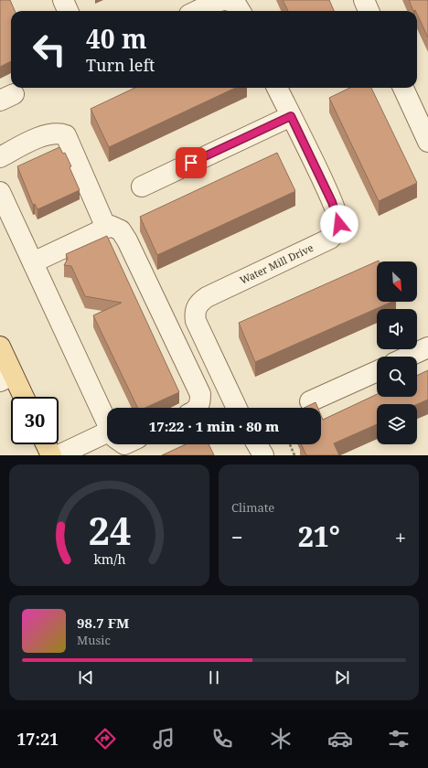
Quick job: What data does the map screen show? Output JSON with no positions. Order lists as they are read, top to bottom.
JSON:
{
  "streets": {
    "street": ["Water Mill Drive"]
  },
  "north": "bottom right",
  "page": {
    "turn": ["40 m", "Turn left"],
    "limit": "30",
    "trip": "17:22 · 1 min · 80 m",
    "tile": "Climate",
    "heat": ["−", "21°", "+"],
    "song": ["98.7 FM", "Music"],
    "tabs": "17:21",
    "gauge": ["24", "km/h"]
  }
}
